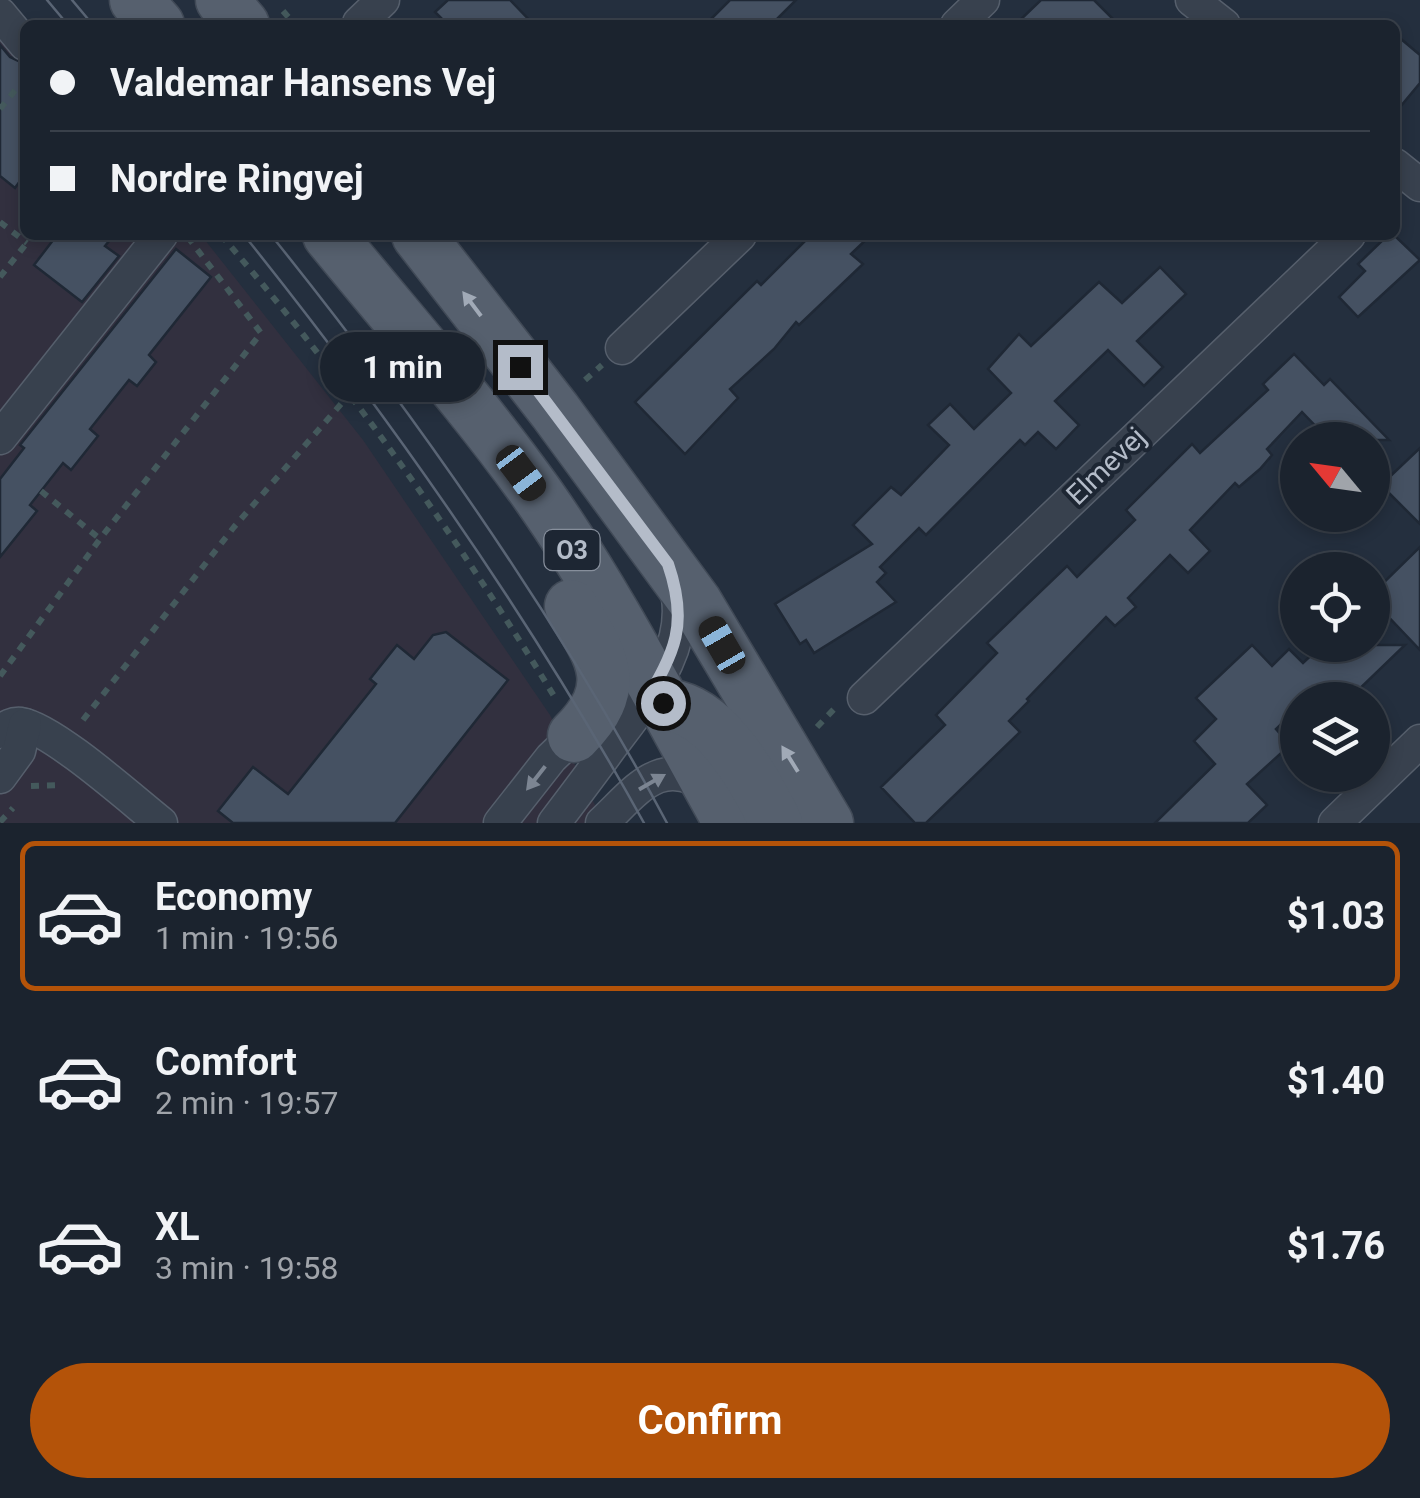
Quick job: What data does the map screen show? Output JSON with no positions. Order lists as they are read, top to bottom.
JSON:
{
  "streets": {
    "main road": ["O3"],
    "street": ["Elmevej"]
  },
  "north": "top left",
  "page": {
    "banner": ["Valdemar Hansens Vej", "Nordre Ringvej"],
    "bubble": "1 min",
    "list": [
      {
        "name": "Economy",
        "note": "1 min · 19:56",
        "value": "$1.03"
      },
      {
        "name": "Comfort",
        "note": "2 min · 19:57",
        "value": "$1.40"
      },
      {
        "name": "XL",
        "note": "3 min · 19:58",
        "value": "$1.76"
      }
    ],
    "buttons": "Confirm"
  }
}
